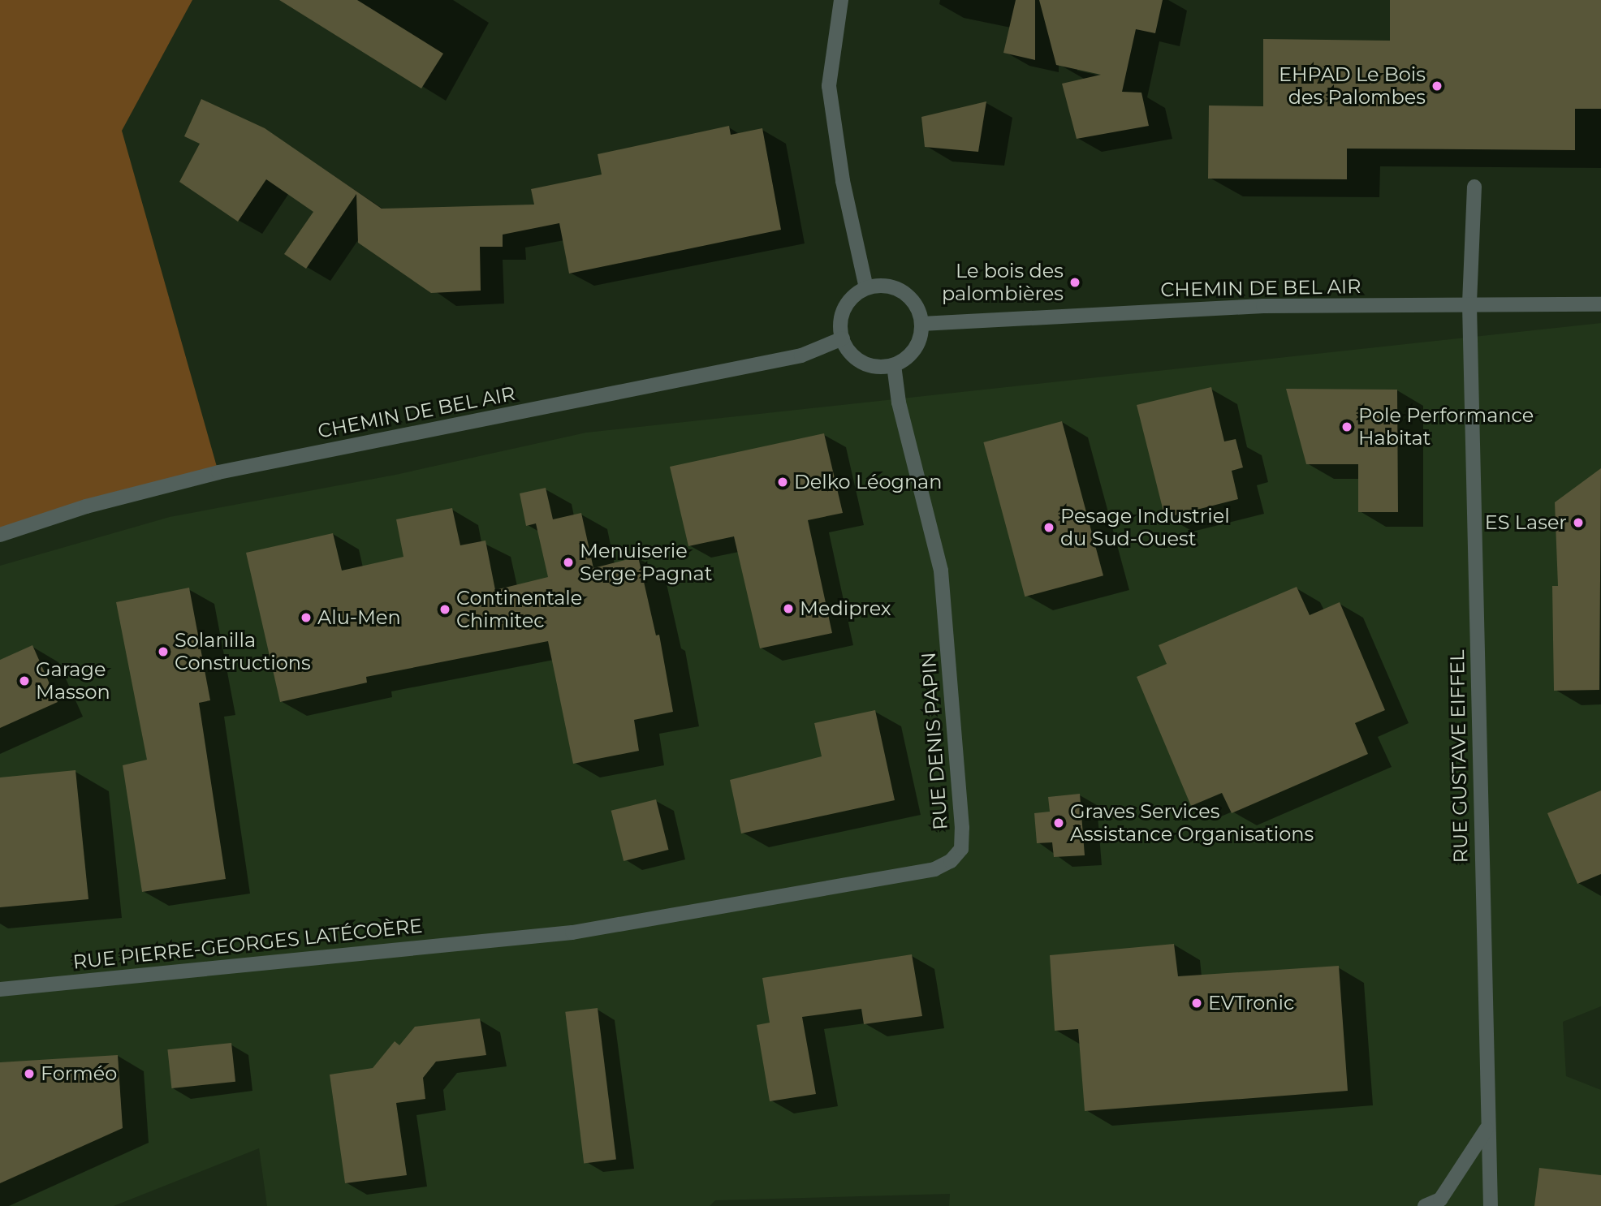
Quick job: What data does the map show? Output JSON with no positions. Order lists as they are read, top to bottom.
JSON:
{
  "streets": {
    "street": [
      "CHEMIN DE BEL AIR",
      "RUE DENIS PAPIN",
      "RUE GUSTAVE EIFFEL",
      "RUE PIERRE-GEORGES LATÉCOÈRE"
    ]
  },
  "crossings": [
    ["CHEMIN DE BEL AIR", "RUE DENIS PAPIN"],
    ["CHEMIN DE BEL AIR", "RUE GUSTAVE EIFFEL"],
    ["RUE DENIS PAPIN", "RUE PIERRE-GEORGES LATÉCOÈRE"]
  ],
  "places": [
    "EHPAD Le Bois des Palombes",
    "Le bois des palombières",
    "Pole Performance Habitat",
    "Delko Léognan",
    "ES Laser",
    "Pesage Industriel du Sud-Ouest",
    "Menuiserie Serge Pagnat",
    "Mediprex",
    "Continentale Chimitec",
    "Alu-Men",
    "Solanilla Constructions",
    "Garage Masson",
    "Graves Services Assistance Organisations",
    "EVTronic",
    "Forméo"
  ]
}
